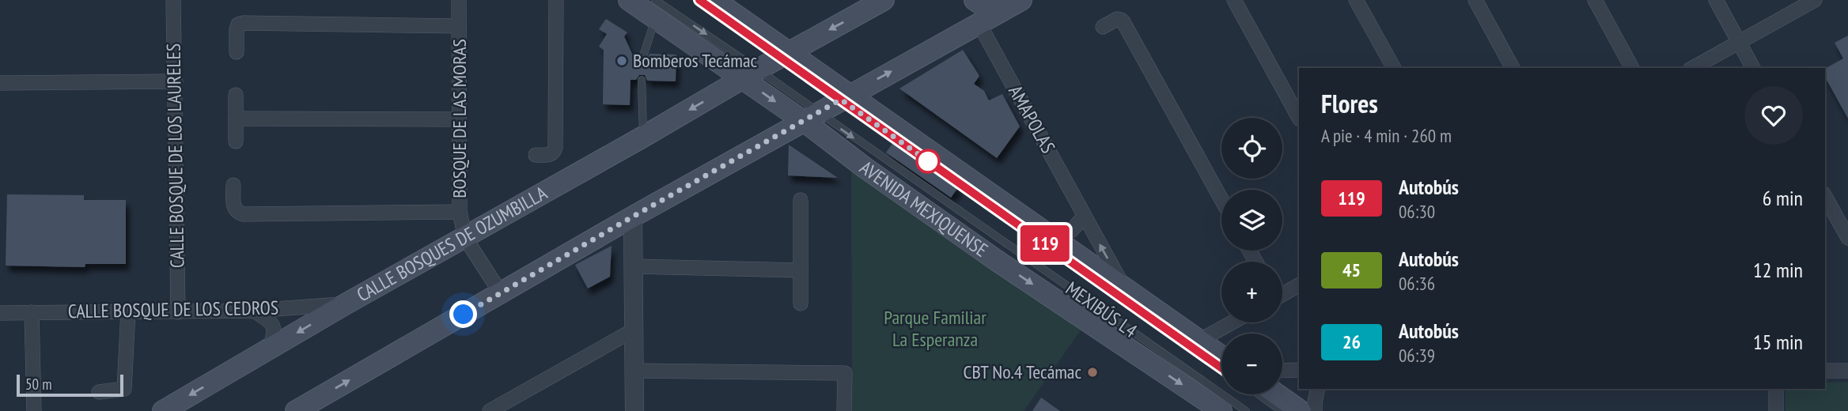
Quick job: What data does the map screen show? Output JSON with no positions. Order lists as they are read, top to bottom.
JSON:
{
  "streets": {
    "main road": ["AVENIDA MEXIQUENSE", "CALLE BOSQUES DE OZUMBILLA"],
    "street": [
      "BOSQUE DE LAS MORAS",
      "AMAPOLAS",
      "CALLE BOSQUE DE LOS LAURELES",
      "CALLE BOSQUE DE LOS CEDROS"
    ],
    "lane": ["MEXIBÚS L4"]
  },
  "crossings": [
    ["BOSQUE DE LAS MORAS", "CALLE BOSQUES DE OZUMBILLA"],
    ["CALLE BOSQUE DE LOS LAURELES", "CALLE BOSQUE DE LOS CEDROS"],
    ["AVENIDA MEXIQUENSE", "CALLE BOSQUES DE OZUMBILLA"],
    ["AVENIDA MEXIQUENSE", "MEXIBÚS L4"],
    ["CALLE BOSQUES DE OZUMBILLA", "CALLE BOSQUE DE LOS CEDROS"]
  ],
  "one_way": ["MEXIBÚS L4"],
  "parks": ["Parque Familiar La Esperanza"],
  "places": ["Bomberos Tecámac", "CBT No.4 Tecámac"],
  "lines": ["bus line 119"],
  "scale_bar": "50 m",
  "page": {
    "on_map": "119",
    "heading": ["Flores", "A pie · 4 min · 260 m"],
    "map_buttons": ["+", "−"],
    "list": [
      {
        "mark": "119",
        "name": "Autobús",
        "note": "06:30",
        "value": "6 min"
      },
      {
        "mark": "45",
        "name": "Autobús",
        "note": "06:36",
        "value": "12 min"
      },
      {
        "mark": "26",
        "name": "Autobús",
        "note": "06:39",
        "value": "15 min"
      }
    ],
    "scale": "50 m"
  }
}
